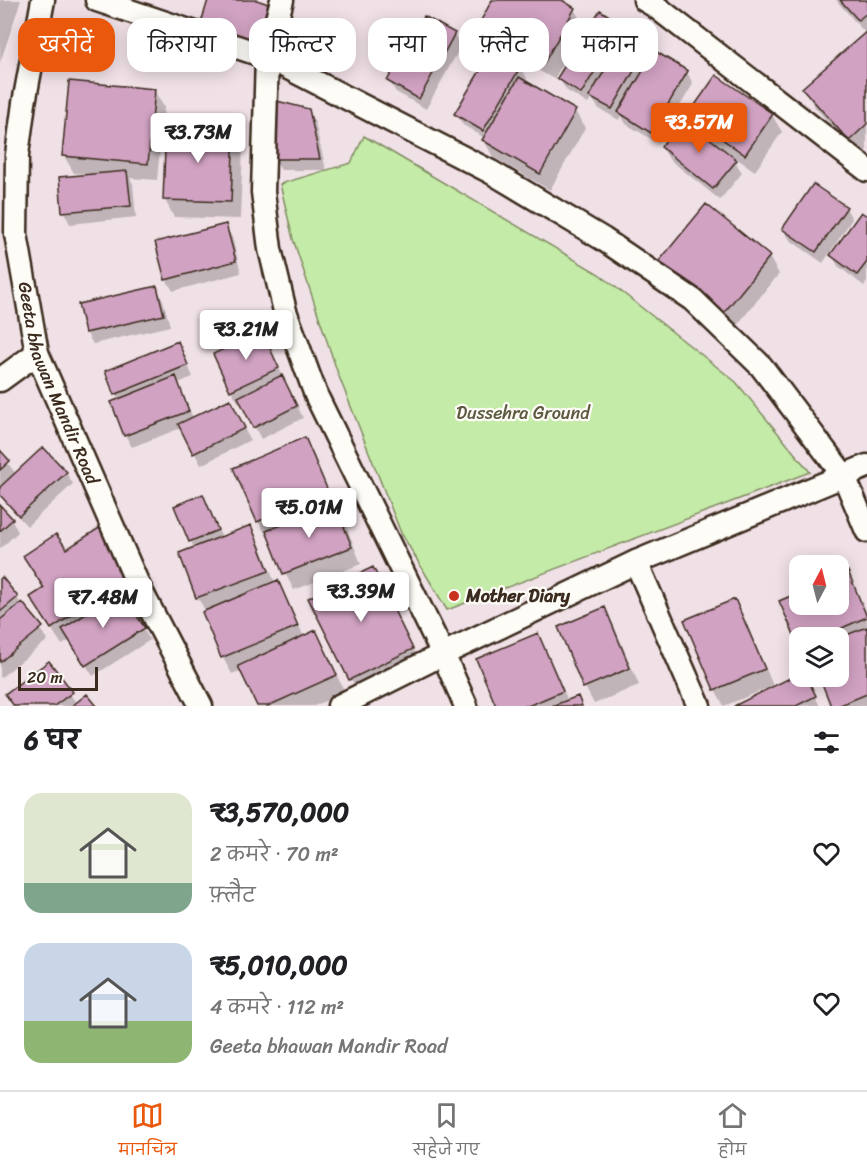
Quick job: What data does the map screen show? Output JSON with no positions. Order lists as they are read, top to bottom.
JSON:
{
  "streets": {
    "street": ["Geeta bhawan Mandir Road"]
  },
  "parks": ["Dussehra Ground"],
  "places": ["Mother Diary"],
  "scale_bar": "20 m",
  "north": "top",
  "page": {
    "chip": [
      "खरीदें",
      "किराया",
      "फ़िल्टर",
      "नया",
      "फ़्लैट",
      "मकान"
    ],
    "price": [
      "₹3.57M",
      "₹3.73M",
      "₹3.21M",
      "₹5.01M",
      "₹3.39M",
      "₹7.48M"
    ],
    "scale": "20 m",
    "heading": "6 घर",
    "list": [
      {
        "name": "₹3,570,000",
        "note": "2 कमरे · 70 m² · फ़्लैट"
      },
      {
        "name": "₹5,010,000",
        "note": "4 कमरे · 112 m² · Geeta bhawan Mandir Road"
      }
    ],
    "tabs": ["मानचित्र", "सहेजे गए", "होम"]
  }
}
